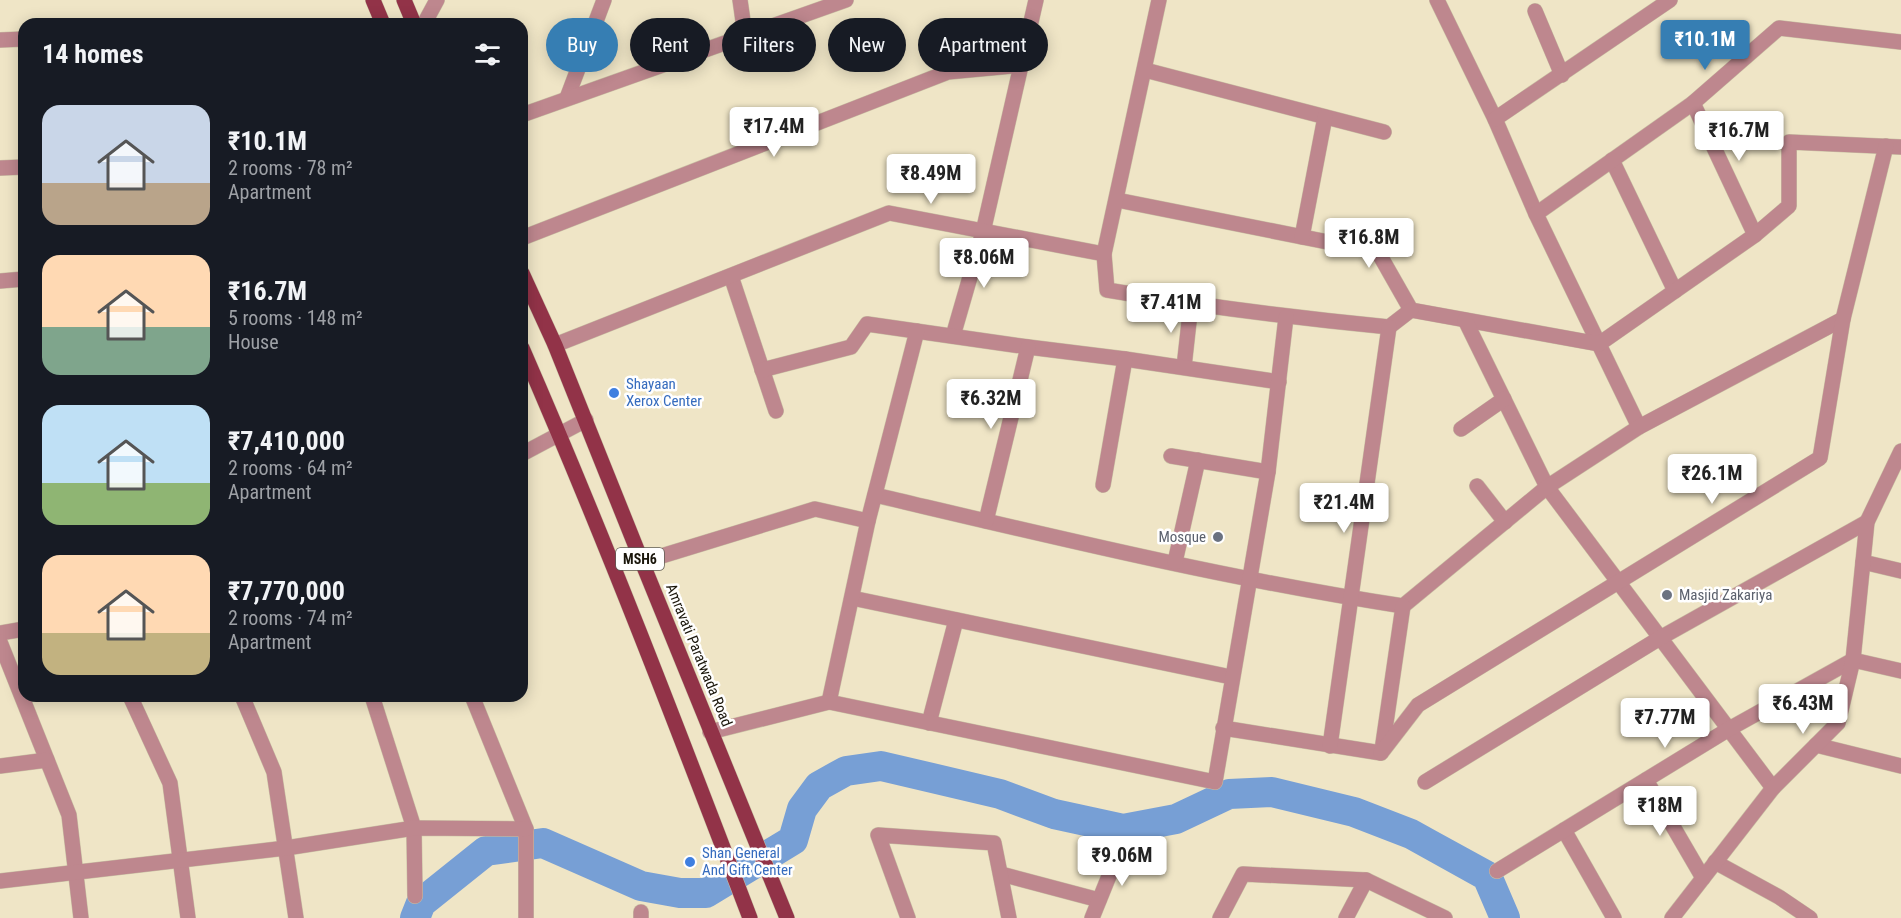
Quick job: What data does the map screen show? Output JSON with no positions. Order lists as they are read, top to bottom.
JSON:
{
  "streets": {
    "main road": ["MSH6", "Amravati Paratwada Road"]
  },
  "places": [
    "Shayaan Xerox Center",
    "Mosque",
    "Masjid Zakariya",
    "Shan General And Gift Center"
  ],
  "page": {
    "chip": [
      "Buy",
      "Rent",
      "Filters",
      "New",
      "Apartment"
    ],
    "heading": "14 homes",
    "price": [
      "₹10.1M",
      "₹17.4M",
      "₹16.7M",
      "₹8.49M",
      "₹16.8M",
      "₹8.06M",
      "₹7.41M",
      "₹6.32M",
      "₹26.1M",
      "₹21.4M",
      "₹6.43M",
      "₹7.77M",
      "₹18M",
      "₹9.06M"
    ],
    "list": [
      {
        "name": "₹10.1M",
        "note": "2 rooms · 78 m² · Apartment"
      },
      {
        "name": "₹16.7M",
        "note": "5 rooms · 148 m² · House"
      },
      {
        "name": "₹7,410,000",
        "note": "2 rooms · 64 m² · Apartment"
      },
      {
        "name": "₹7,770,000",
        "note": "2 rooms · 74 m² · Apartment"
      }
    ]
  }
}
